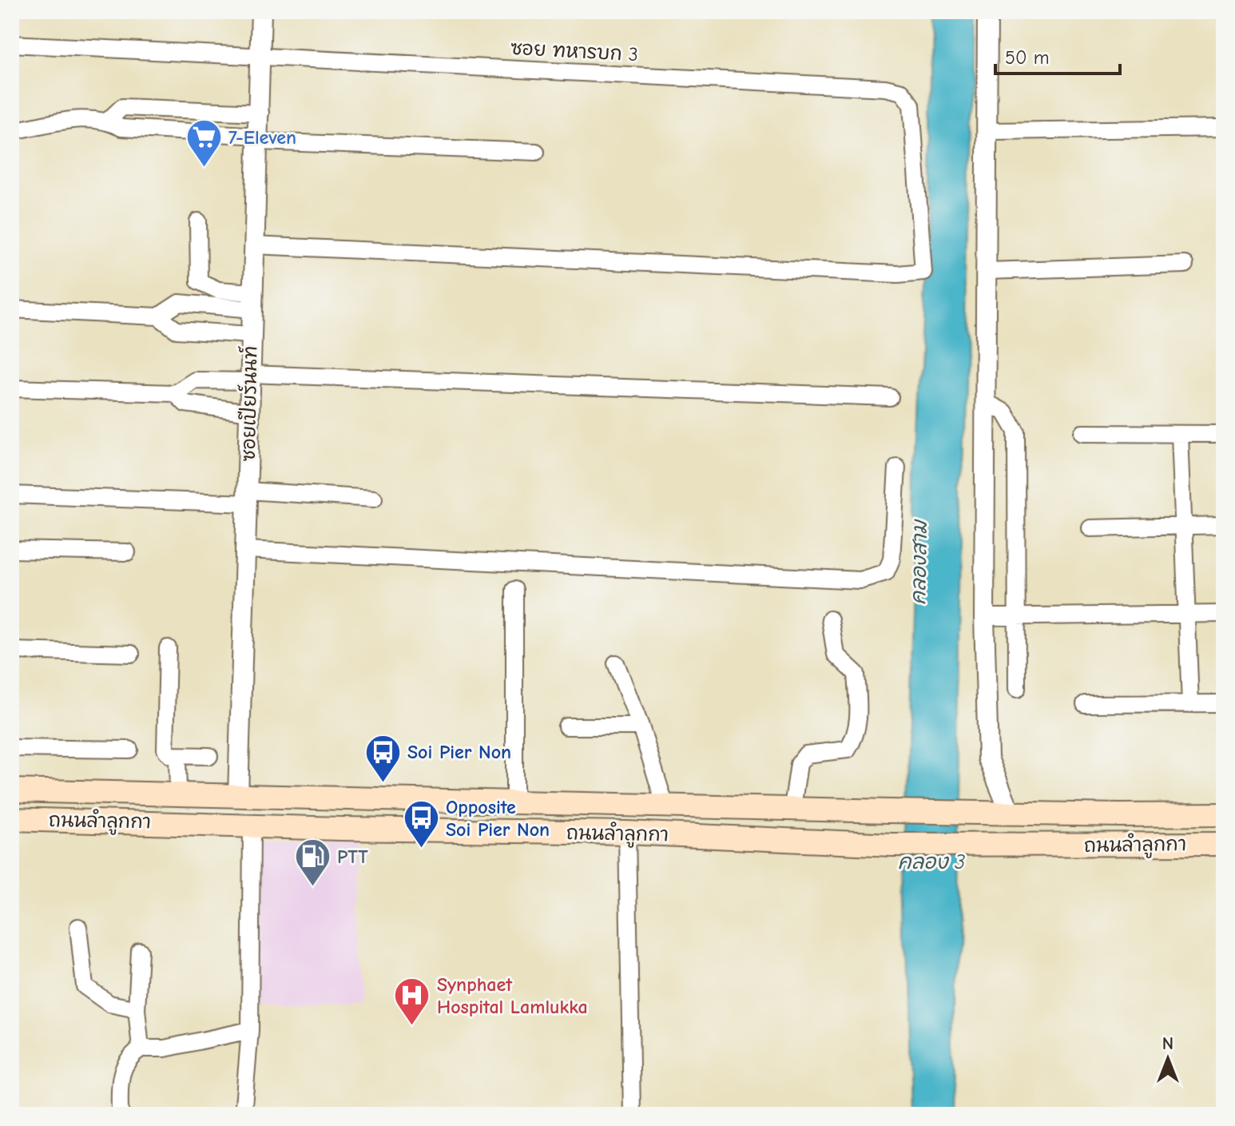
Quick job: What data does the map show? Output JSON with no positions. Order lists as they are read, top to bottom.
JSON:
{
  "streets": {
    "main road": ["ถนนลำลูกกา"],
    "street": ["ซอย ทหารบก 3", "ซอยเปียร์นนท์"]
  },
  "crossings": [
    ["ซอย ทหารบก 3", "ซอยเปียร์นนท์"],
    ["ซอยเปียร์นนท์", "ถนนลำลูกกา"]
  ],
  "water": ["คลองสาม", "คลอง 3"],
  "places": {
    "supermarket": ["7-Eleven"],
    "bus stop": ["Soi Pier Non", "Opposite Soi Pier Non"],
    "fuel station": ["PTT"],
    "hospital": ["Synphaet Hospital Lamlukka"]
  },
  "scale_bar": "50 m",
  "north": "top"
}
